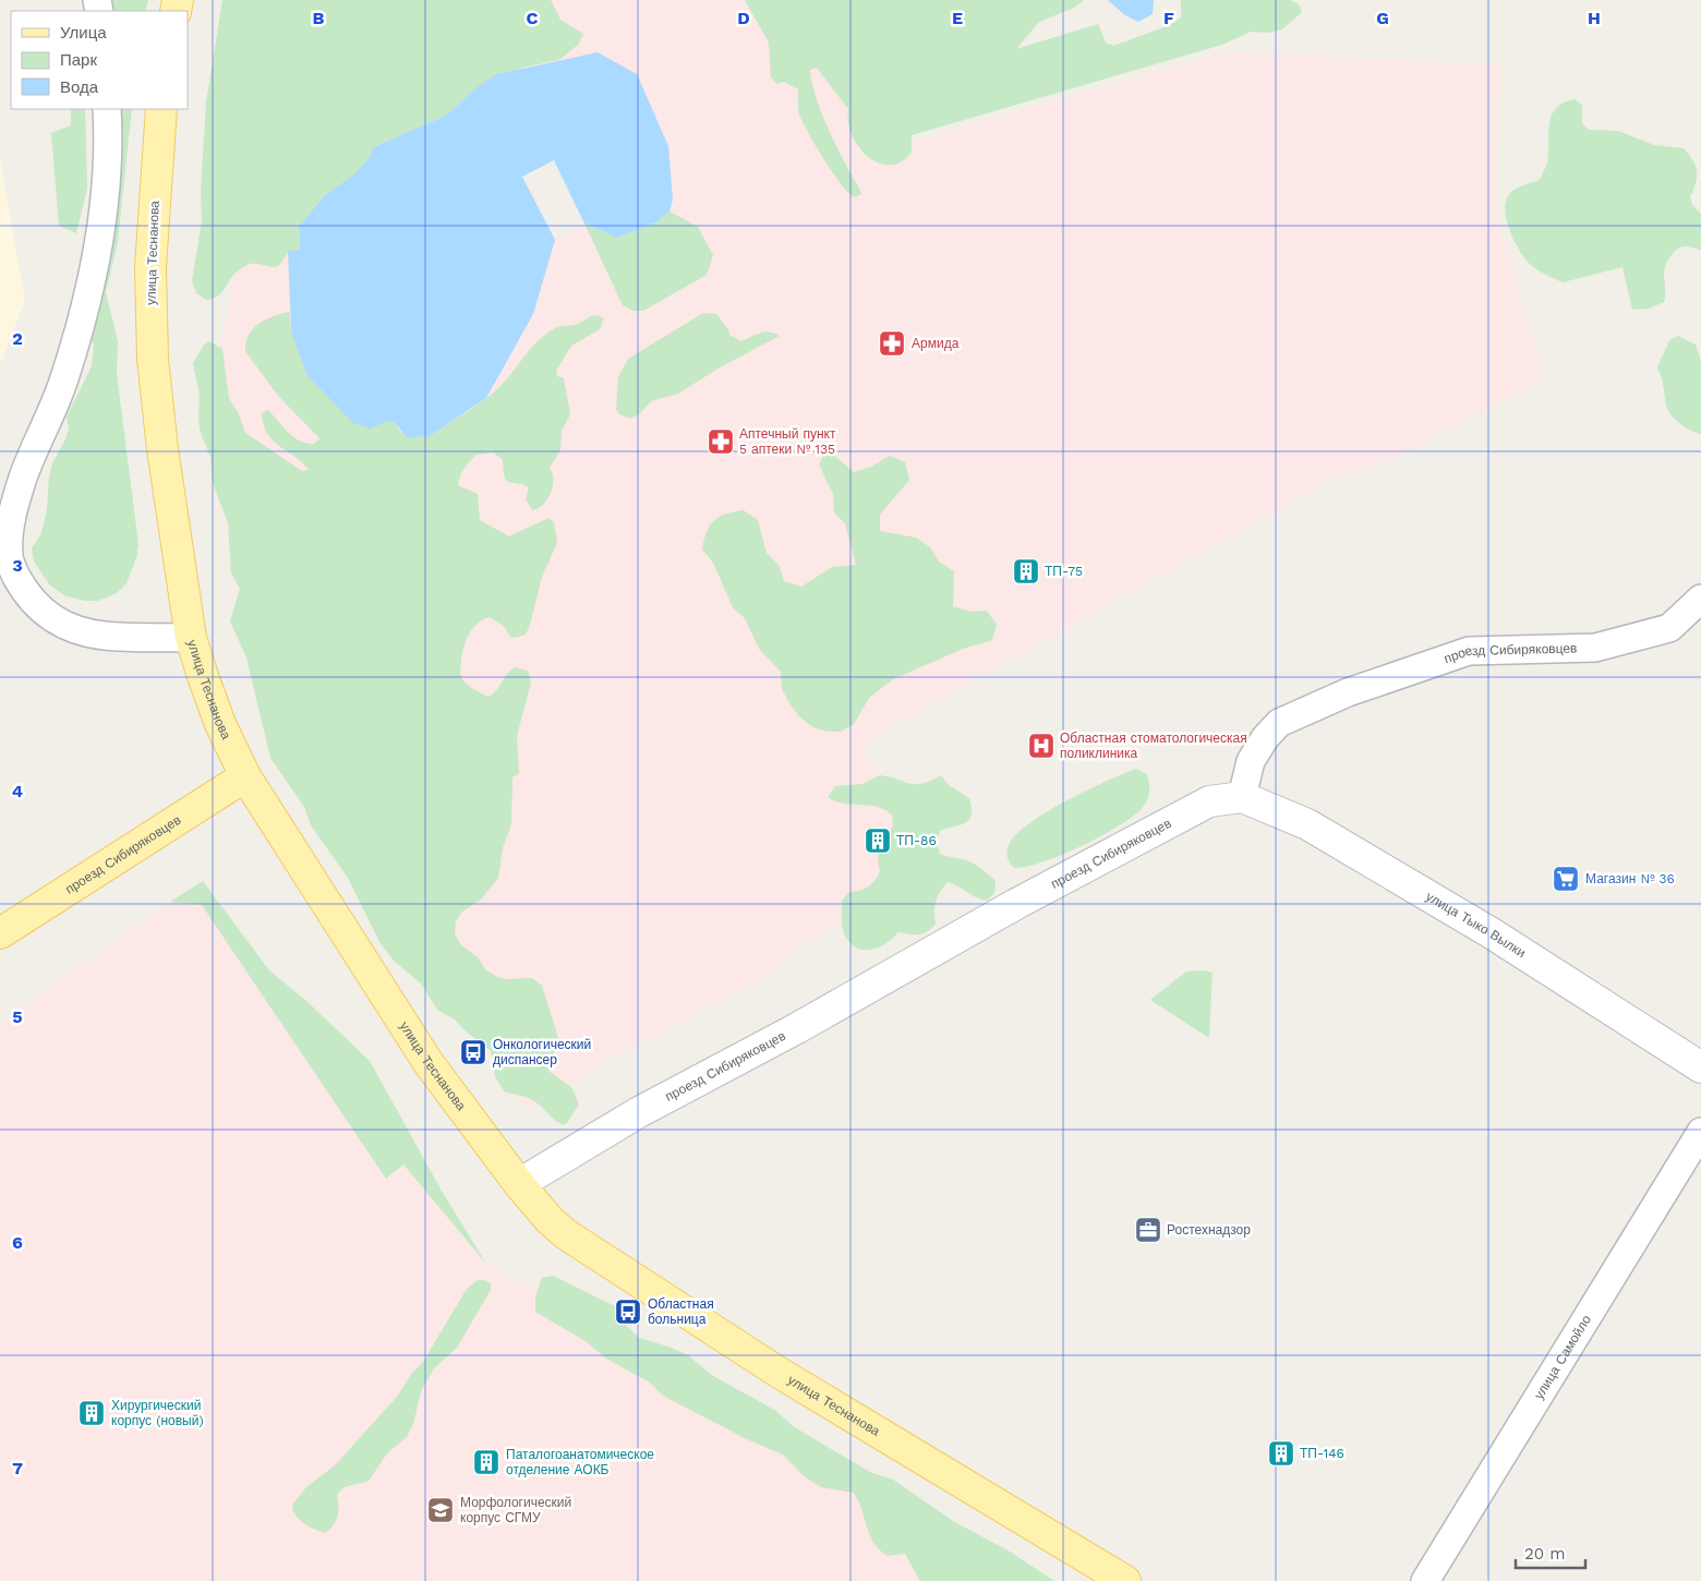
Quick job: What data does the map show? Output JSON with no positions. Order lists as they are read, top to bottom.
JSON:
{
  "streets": {
    "main road": ["улица Теснанова", "проезд Сибиряковцев"],
    "street": ["улица Тыко Вылки", "улица Самойло"]
  },
  "crossings": [
    ["улица Теснанова", "проезд Сибиряковцев"],
    ["проезд Сибиряковцев", "улица Тыко Вылки"]
  ],
  "places": {
    "pharmacy": ["Армида", "Аптечный пункт 5 аптеки № 135"],
    "building": [
      "ТП-75",
      "ТП-86",
      "Хирургический корпус (новый)",
      "ТП-146",
      "Паталогоанатомическое отделение АОКБ"
    ],
    "hospital": ["Областная стоматологическая поликлиника"],
    "supermarket": ["Магазин № 36"],
    "bus stop": ["Онкологический диспансер", "Областная больница"],
    "office": ["Ростехнадзор"],
    "school or university": ["Морфологический корпус СГМУ"]
  },
  "legend": ["Улица", "Парк", "Вода"],
  "scale_bar": "20 m",
  "grid": {
    "columns": [
      "B",
      "C",
      "D",
      "E",
      "F",
      "G",
      "H"
    ],
    "rows": [
      "2",
      "3",
      "4",
      "5",
      "6",
      "7"
    ]
  }
}
